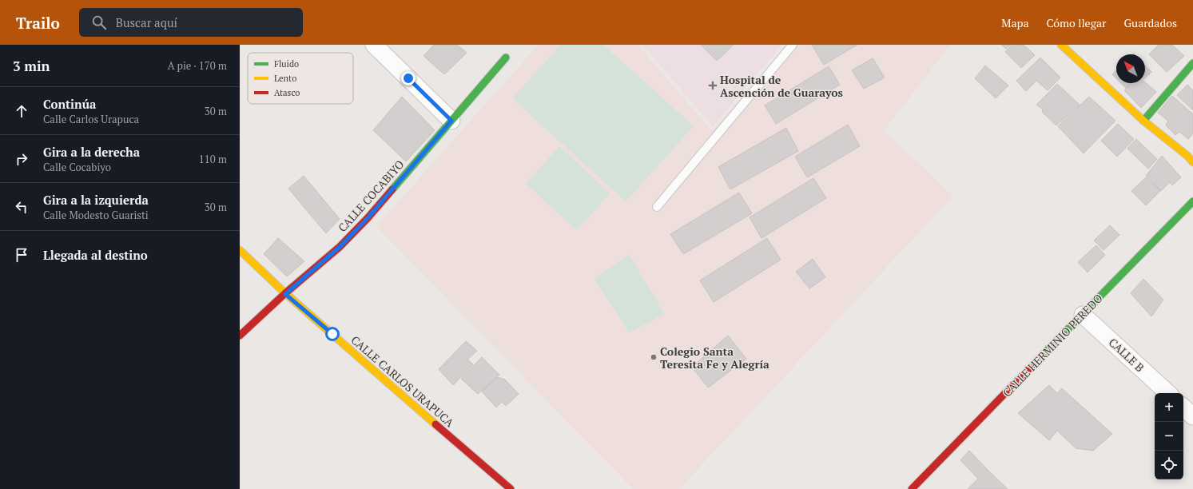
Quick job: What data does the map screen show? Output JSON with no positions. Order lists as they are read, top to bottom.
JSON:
{
  "streets": {
    "street": [
      "CALLE COCABIYO",
      "CALLE HERMINIO PEREDO",
      "CALLE B",
      "CALLE CARLOS URAPUCA"
    ]
  },
  "crossings": [
    ["CALLE COCABIYO", "CALLE CARLOS URAPUCA"],
    ["CALLE HERMINIO PEREDO", "CALLE B"]
  ],
  "places": {
    "health": ["Hospital de Ascención de Guarayos"],
    "other": ["Colegio Santa Teresita Fe y Alegría"]
  },
  "legend": ["Fluido", "Lento", "Atasco"],
  "north": "top left",
  "page": {
    "header": "Trailo",
    "search": "Buscar aquí",
    "nav": ["Mapa", "Cómo llegar", "Guardados"],
    "heading": ["3 min", "A pie · 170 m"],
    "list": [
      ["Continúa", "Calle Carlos Urapuca", "30 m"],
      ["Gira a la derecha", "Calle Cocabiyo", "110 m"],
      ["Gira a la izquierda", "Calle Modesto Guaristi", "30 m"],
      "Llegada al destino"
    ],
    "map_buttons": ["+", "−"]
  }
}
